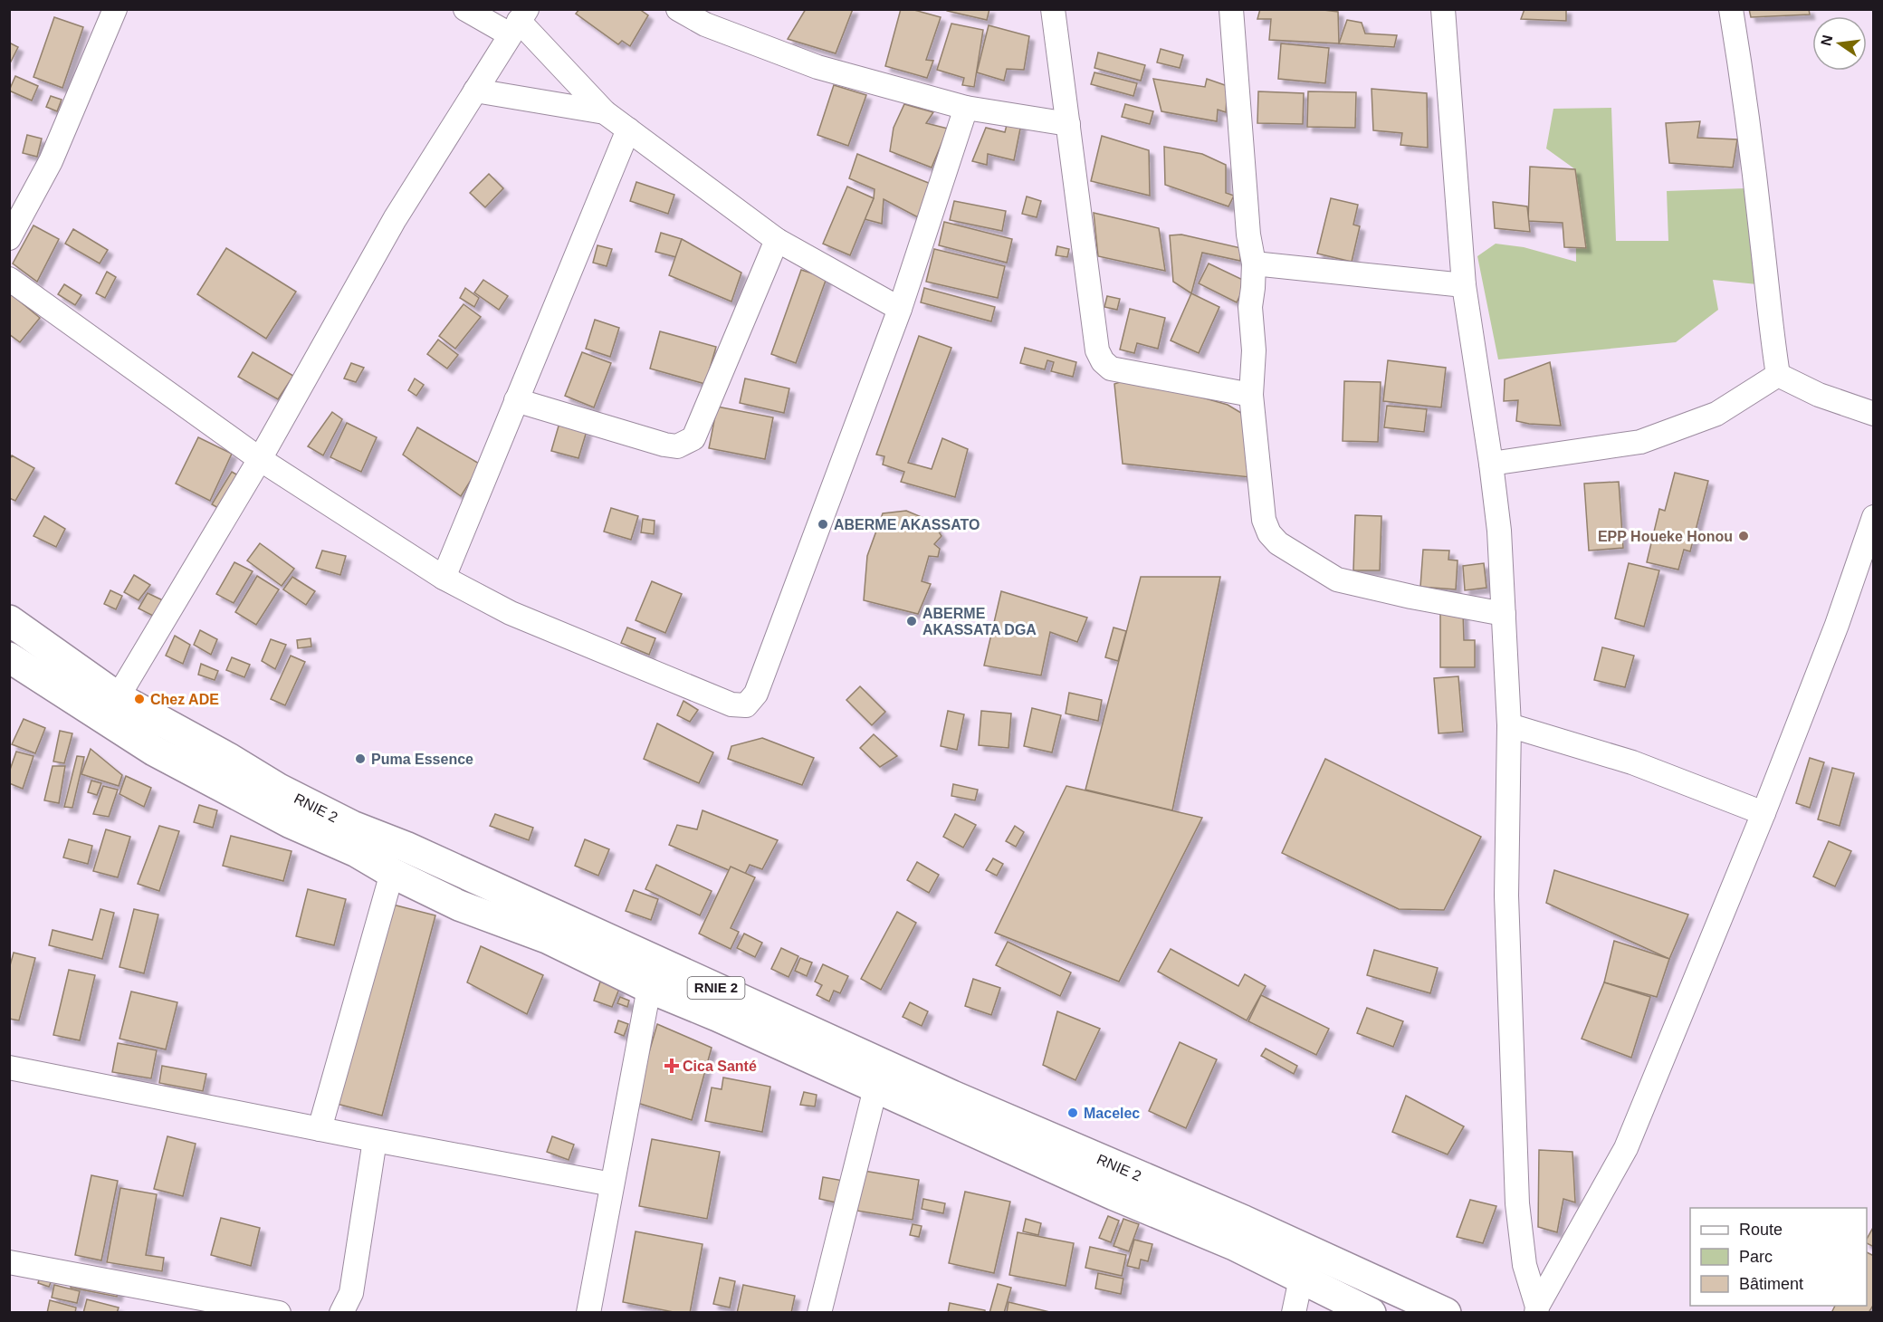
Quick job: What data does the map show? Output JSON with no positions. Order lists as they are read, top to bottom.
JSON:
{
  "streets": {
    "highway": ["RNIE 2"]
  },
  "places": {
    "other": [
      "ABERME AKASSATO",
      "EPP Houeke Honou",
      "ABERME AKASSATA DGA",
      "Chez ADE",
      "Puma Essence",
      "Macelec"
    ],
    "health": ["Cica Santé"]
  },
  "legend": ["Route", "Parc", "Bâtiment"],
  "north": "left"
}
